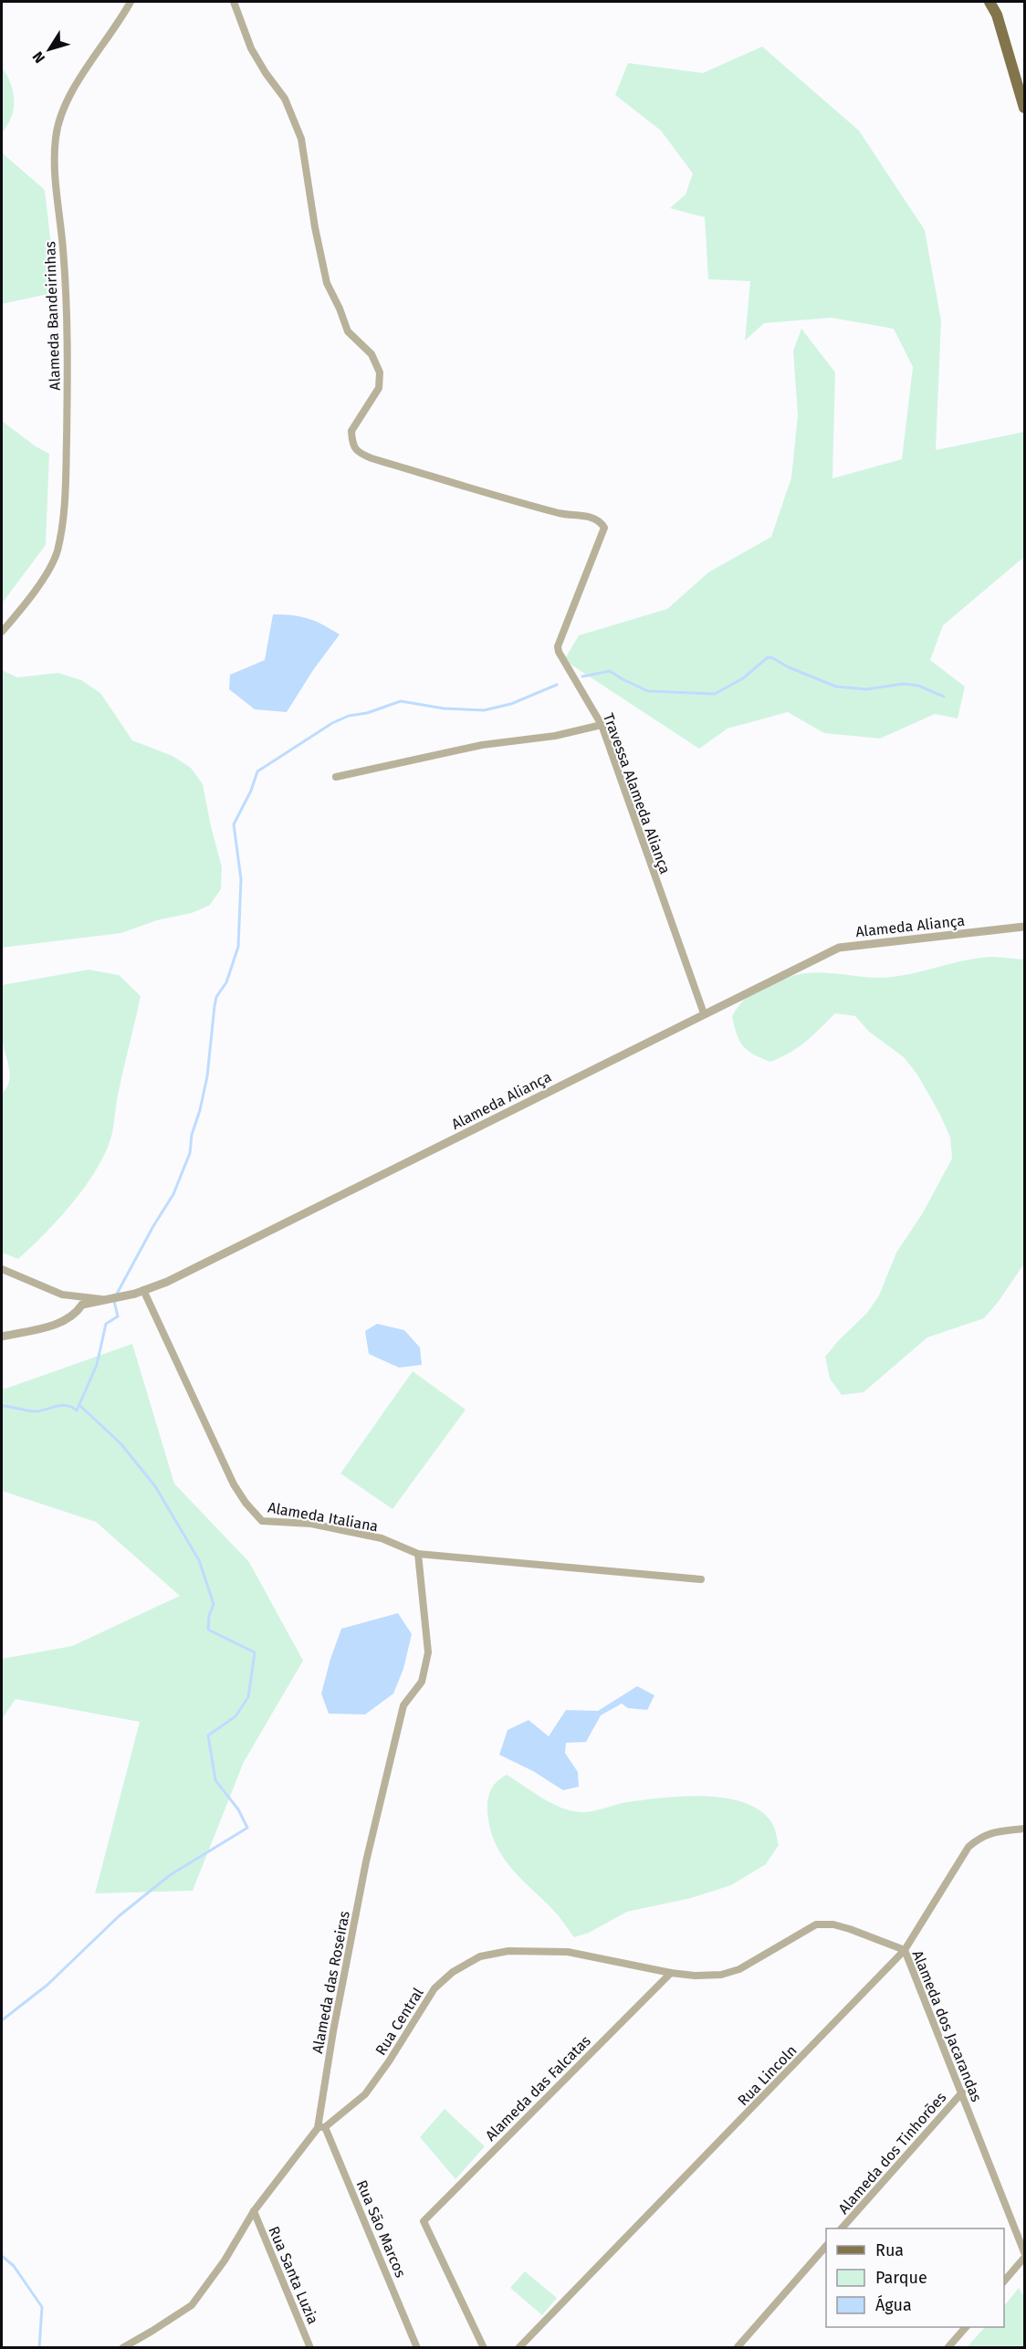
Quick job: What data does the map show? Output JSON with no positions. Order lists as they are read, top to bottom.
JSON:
{
  "streets": {
    "street": [
      "Alameda Bandeirinhas",
      "Travessa Alameda Aliança",
      "Alameda Aliança",
      "Alameda Italiana",
      "Alameda das Roseiras",
      "Rua Central",
      "Alameda dos Jacarandas",
      "Rua Lincoln",
      "Alameda das Falcatas",
      "Alameda dos Tinhorões",
      "Rua São Marcos",
      "Rua Santa Luzia"
    ]
  },
  "crossings": [
    ["Travessa Alameda Aliança", "Alameda Aliança"],
    ["Alameda Aliança", "Alameda Italiana"],
    ["Alameda Italiana", "Alameda das Roseiras"],
    ["Alameda das Roseiras", "Rua Central"],
    ["Alameda das Roseiras", "Rua São Marcos"],
    ["Alameda das Roseiras", "Rua Santa Luzia"],
    ["Rua Central", "Alameda dos Jacarandas"],
    ["Rua Central", "Alameda das Falcatas"],
    ["Rua Central", "Rua São Marcos"],
    ["Alameda dos Jacarandas", "Rua Lincoln"],
    ["Alameda dos Jacarandas", "Alameda das Falcatas"],
    ["Alameda dos Jacarandas", "Alameda dos Tinhorões"]
  ],
  "legend": ["Rua", "Parque", "Água"],
  "north": "bottom left"
}
